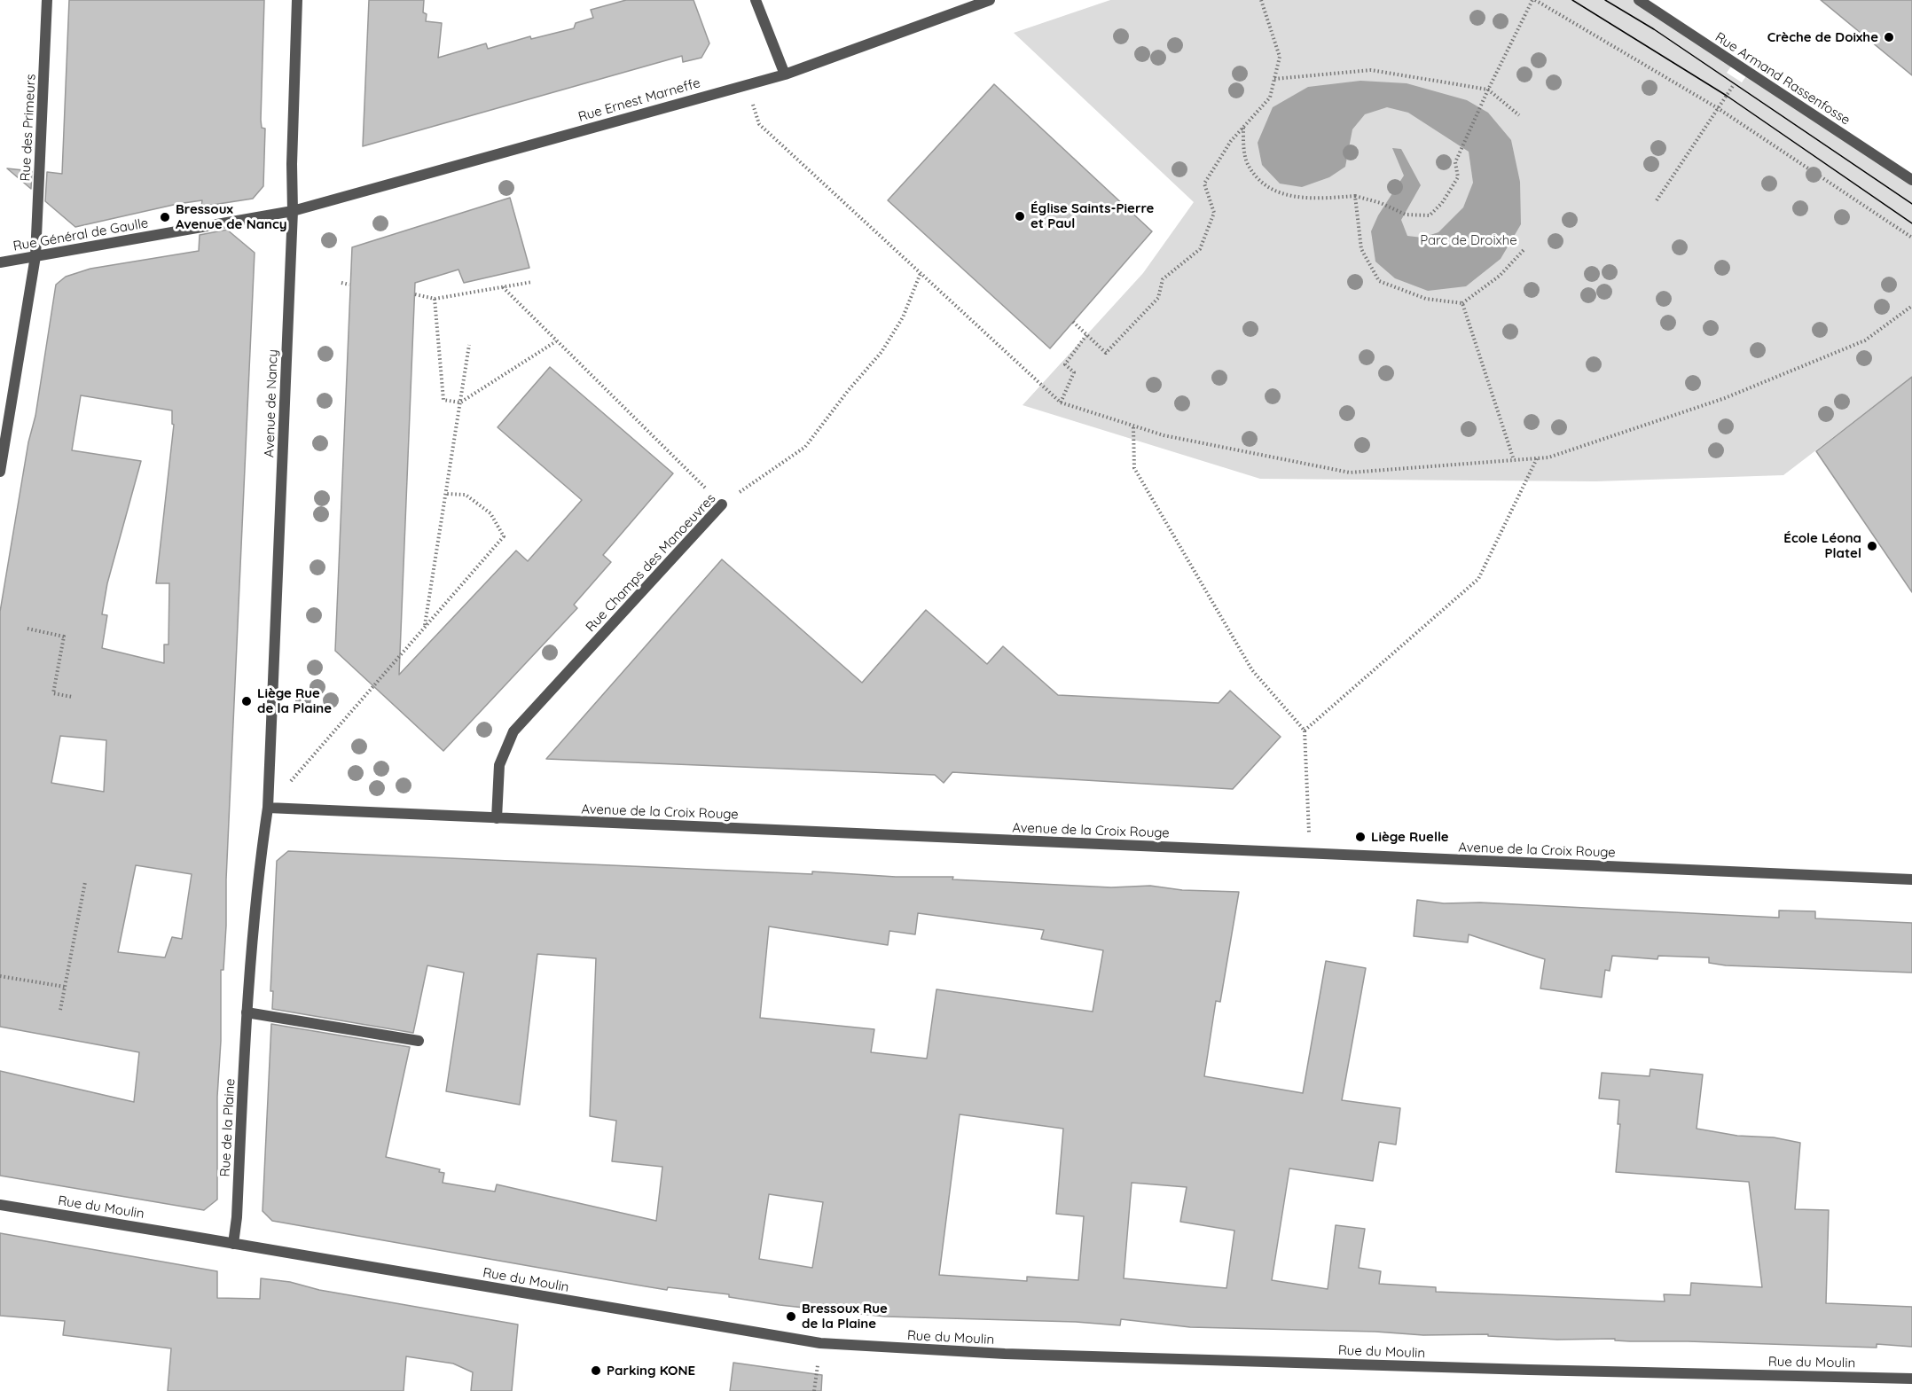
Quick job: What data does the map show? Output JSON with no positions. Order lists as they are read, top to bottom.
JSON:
{
  "streets": {
    "street": [
      "Rue Armand Rassenfosse",
      "Rue Ernest Marneffe",
      "Rue des Primeurs",
      "Rue Général de Gaulle",
      "Avenue de Nancy",
      "Rue Champs des Manoeuvres",
      "Avenue de la Croix Rouge",
      "Rue de la Plaine",
      "Rue du Moulin"
    ]
  },
  "crossings": [
    ["Rue Ernest Marneffe", "Rue Général de Gaulle"],
    ["Rue Ernest Marneffe", "Avenue de Nancy"],
    ["Rue des Primeurs", "Rue Général de Gaulle"],
    ["Rue Général de Gaulle", "Avenue de Nancy"],
    ["Avenue de Nancy", "Avenue de la Croix Rouge"],
    ["Avenue de Nancy", "Rue de la Plaine"],
    ["Rue Champs des Manoeuvres", "Avenue de la Croix Rouge"],
    ["Avenue de la Croix Rouge", "Rue de la Plaine"],
    ["Rue de la Plaine", "Rue du Moulin"]
  ],
  "parks": ["Parc de Droixhe"],
  "places": [
    "Crèche de Doixhe",
    "Église Saints-Pierre et Paul",
    "Bressoux Avenue de Nancy",
    "École Léona Platel",
    "Liège Rue de la Plaine",
    "Liège Ruelle",
    "Bressoux Rue de la Plaine",
    "Parking KONE"
  ]
}
